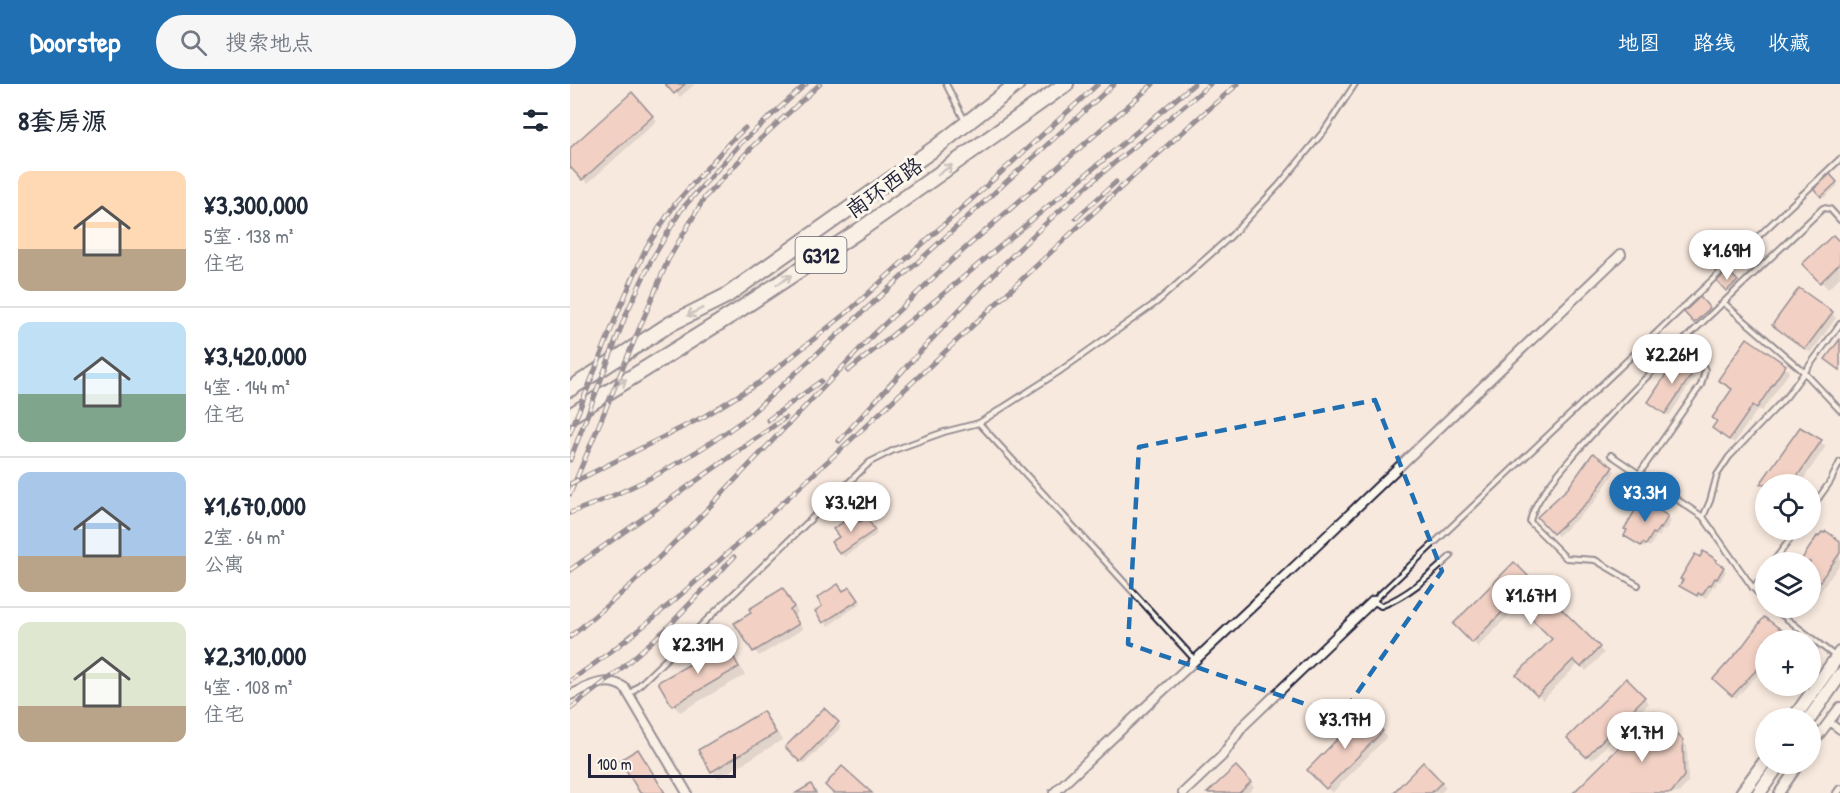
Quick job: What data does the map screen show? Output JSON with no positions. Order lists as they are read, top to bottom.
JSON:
{
  "streets": {
    "highway": ["南环西路", "G312"]
  },
  "scale_bar": "100 m",
  "page": {
    "header": "Doorstep",
    "search": "搜索地点",
    "nav": ["地图", "路线", "收藏"],
    "heading": "8套房源",
    "list": [
      {
        "name": "¥3,300,000",
        "note": "5室 · 138 m² · 住宅"
      },
      {
        "name": "¥3,420,000",
        "note": "4室 · 144 m² · 住宅"
      },
      {
        "name": "¥1,670,000",
        "note": "2室 · 64 m² · 公寓"
      },
      {
        "name": "¥2,310,000",
        "note": "4室 · 108 m² · 住宅"
      }
    ],
    "price": [
      "¥1.69M",
      "¥2.26M",
      "¥3.3M",
      "¥3.42M",
      "¥1.67M",
      "¥2.31M",
      "¥3.17M",
      "¥1.7M"
    ],
    "map_buttons": ["+", "−"],
    "scale": "100 m"
  }
}
